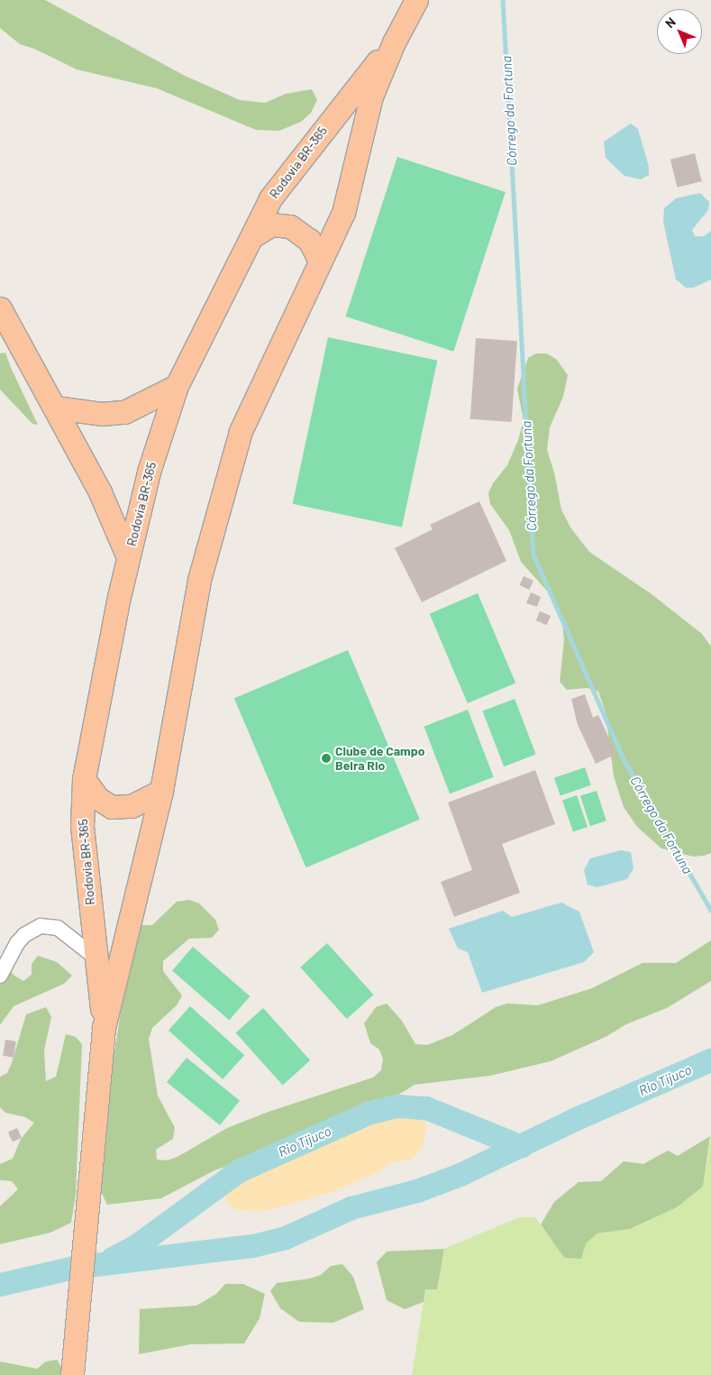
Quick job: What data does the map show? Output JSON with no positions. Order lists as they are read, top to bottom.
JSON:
{
  "streets": {
    "main road": ["Rodovia BR-365"]
  },
  "water": ["Córrego da Fortuna", "Rio Tijuco"],
  "places": ["Clube de Campo Beira Rio"],
  "north": "top left"
}
